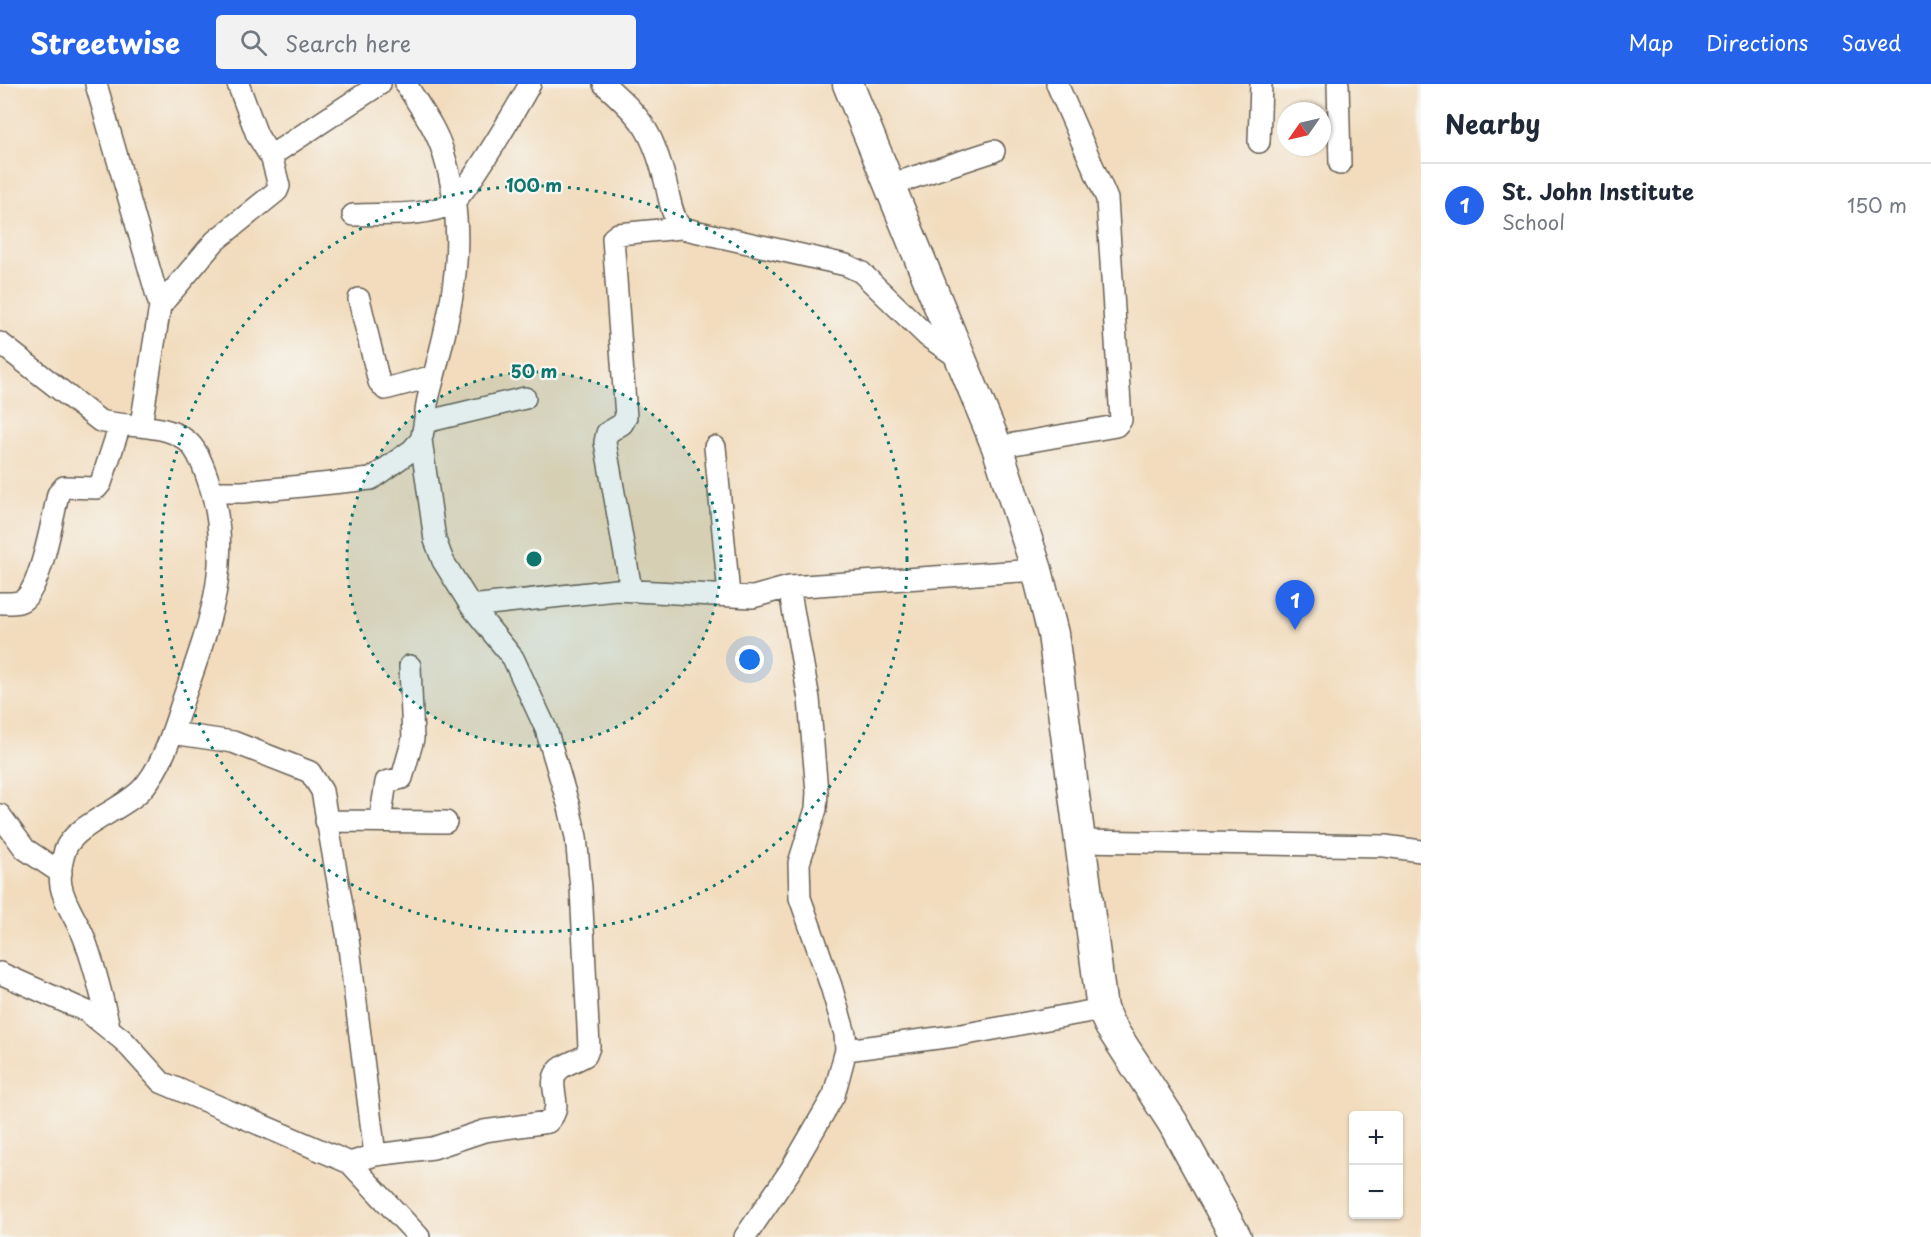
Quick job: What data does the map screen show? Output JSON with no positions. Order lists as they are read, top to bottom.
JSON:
{
  "north": "bottom left",
  "page": {
    "header": "Streetwise",
    "search": "Search here",
    "nav": ["Map", "Directions", "Saved"],
    "heading": "Nearby",
    "list": [
      {
        "mark": "1",
        "name": "St. John Institute",
        "note": "School",
        "value": "150 m"
      }
    ],
    "pins": "1",
    "map_buttons": ["+", "−"]
  },
  "rings": ["100 m", "50 m"]
}
